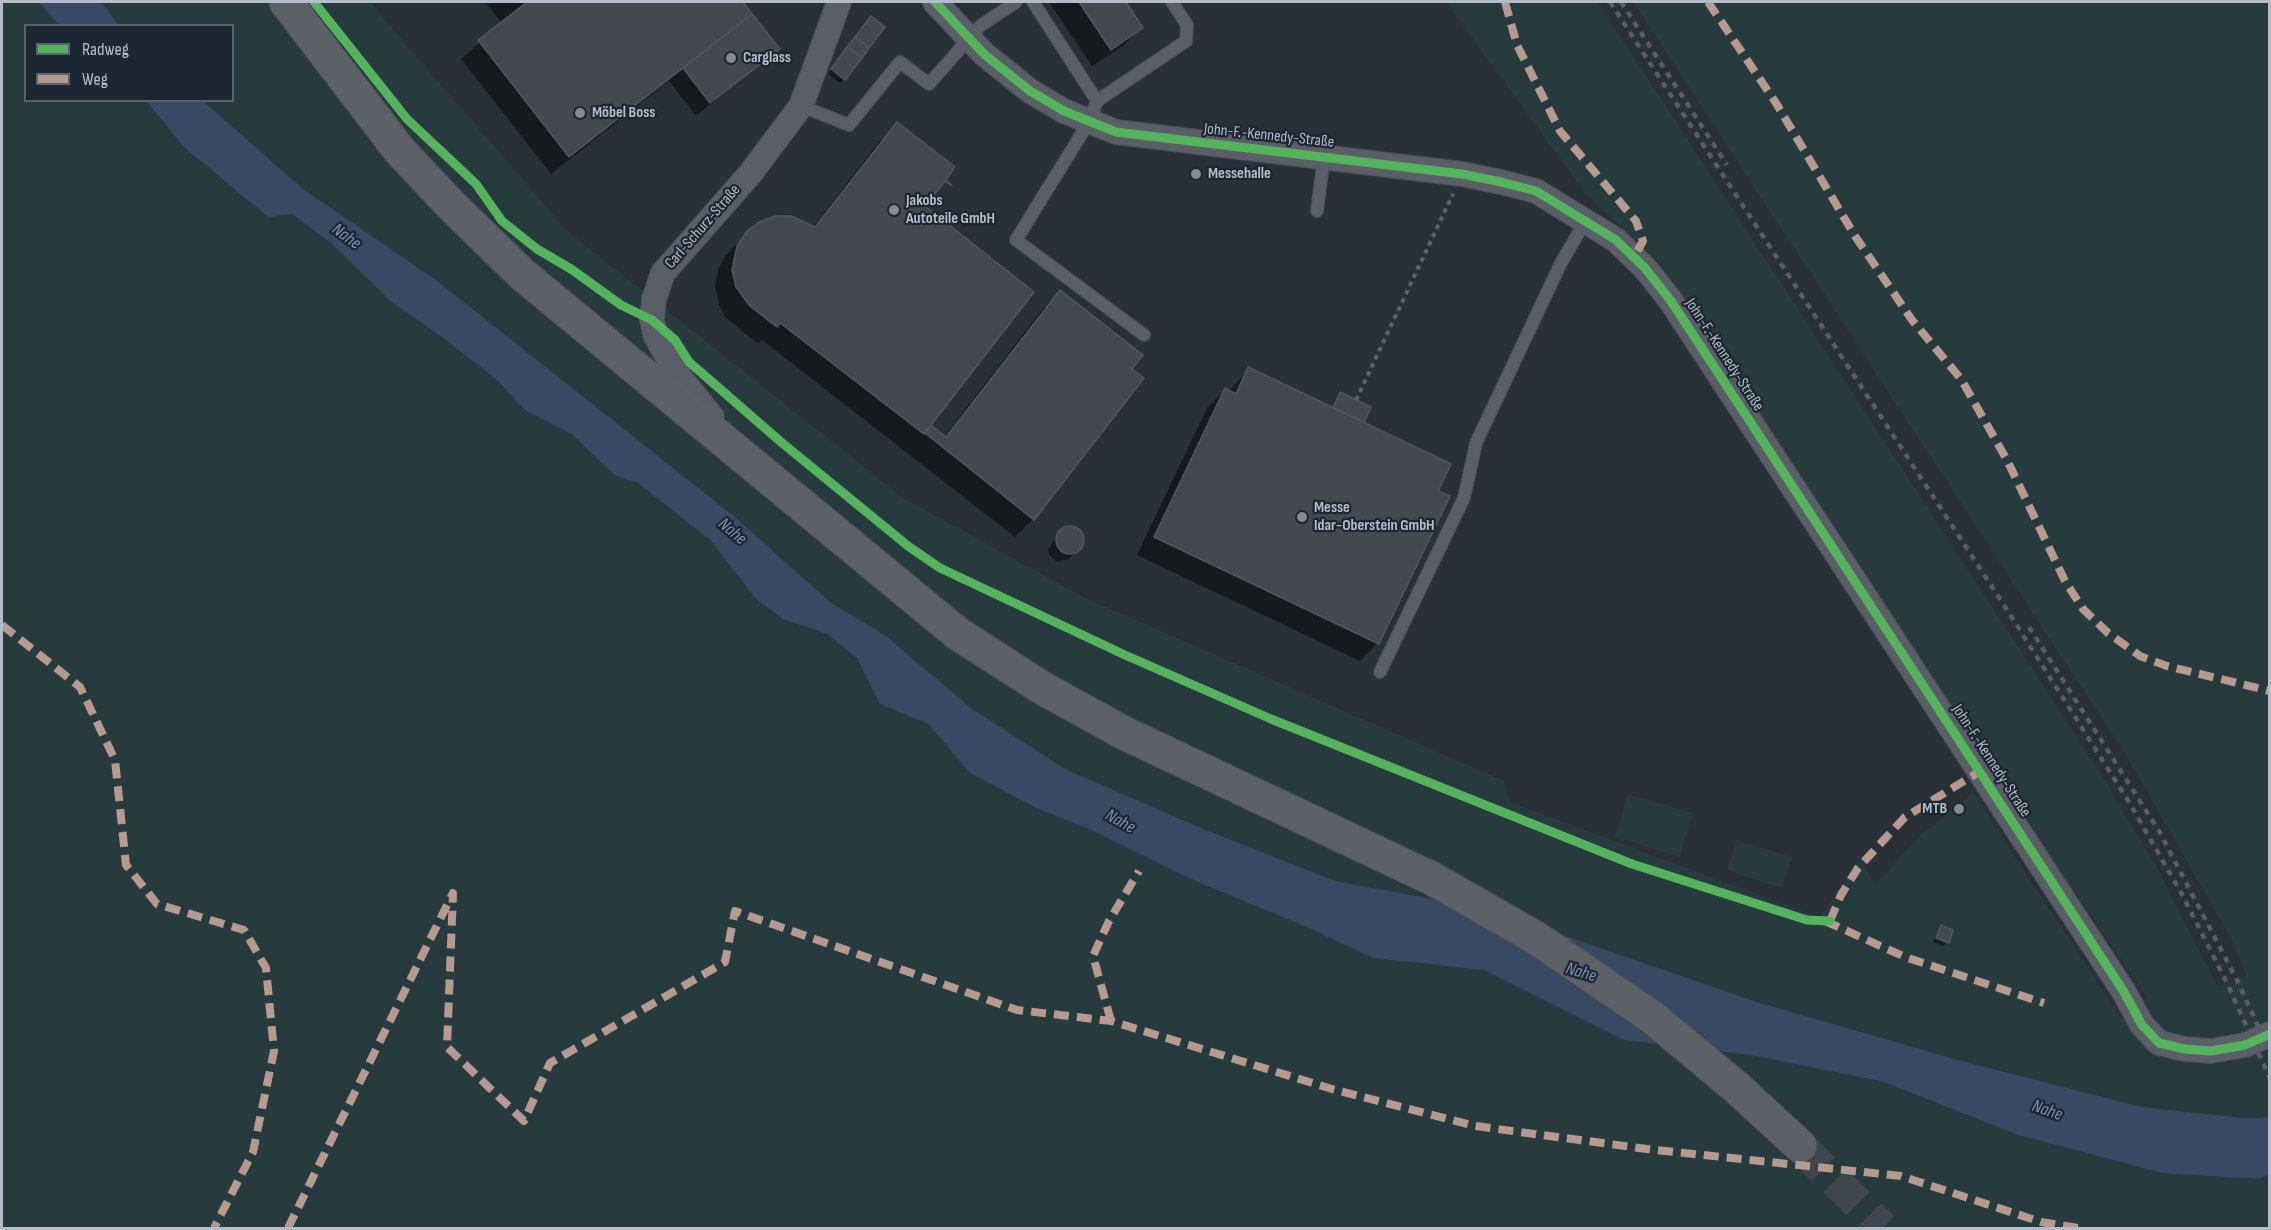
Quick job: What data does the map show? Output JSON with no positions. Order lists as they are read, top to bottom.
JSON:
{
  "streets": {
    "street": ["John-F.-Kennedy-Straße", "Carl-Schurz-Straße"]
  },
  "water": ["Nahe"],
  "places": [
    "Carglass",
    "Möbel Boss",
    "Messehalle",
    "Jakobs Autoteile GmbH",
    "Messe Idar-Oberstein GmbH",
    "MTB"
  ],
  "legend": ["Radweg", "Weg"]
}
